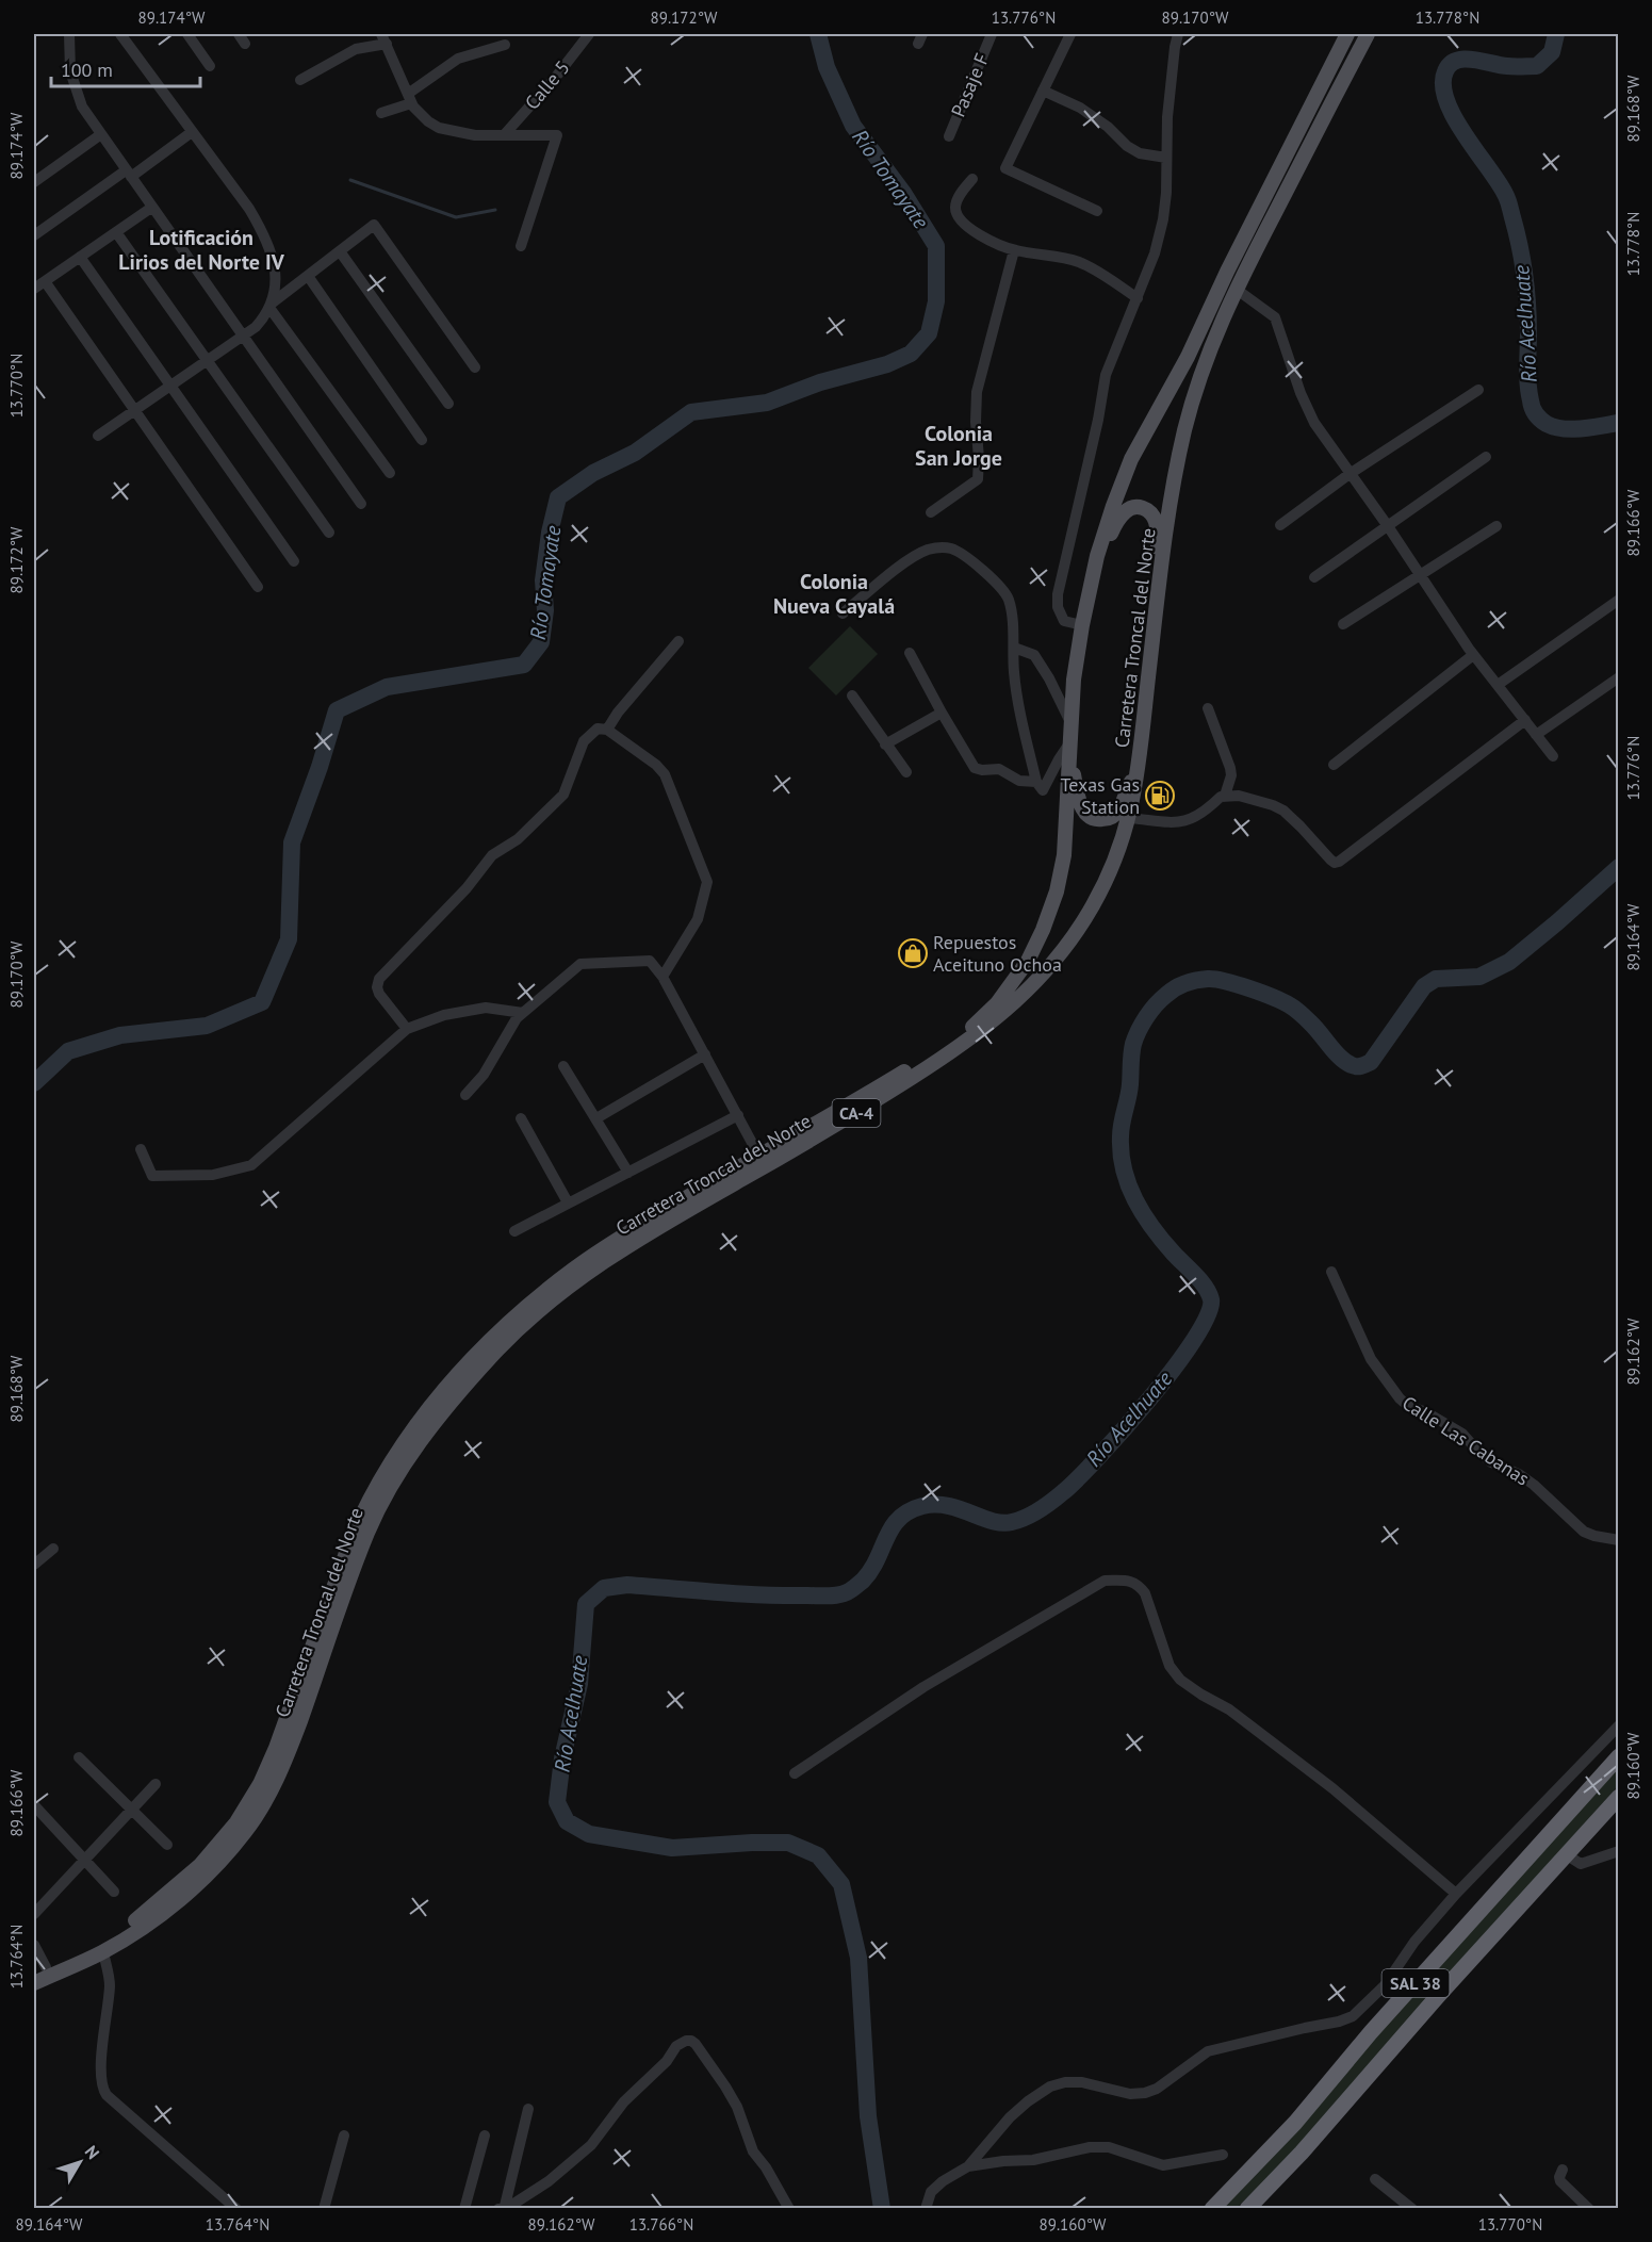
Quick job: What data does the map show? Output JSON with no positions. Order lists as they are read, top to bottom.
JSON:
{
  "streets": {
    "highway": ["SAL 38"],
    "main road": ["Carretera Troncal del Norte", "CA-4"],
    "street": ["Calle 5", "Pasaje F", "Calle Las Cabanas"]
  },
  "districts": ["Lotificación Lirios del Norte IV", "Colonia San Jorge", "Colonia Nueva Cayalá"],
  "water": ["Río Tomayate", "Río Acelhuate"],
  "places": {
    "fuel station": ["Texas Gas Station"],
    "shop": ["Repuestos Aceituno Ochoa"]
  },
  "scale_bar": "100 m",
  "north": "top right",
  "coordinates": [
    "89.174°W",
    "89.172°W",
    "13.776°N",
    "89.170°W",
    "13.778°N",
    "89.168°W",
    "13.770°N",
    "89.166°W",
    "89.164°W",
    "89.162°W",
    "89.160°W",
    "13.764°N",
    "13.766°N"
  ]
}
